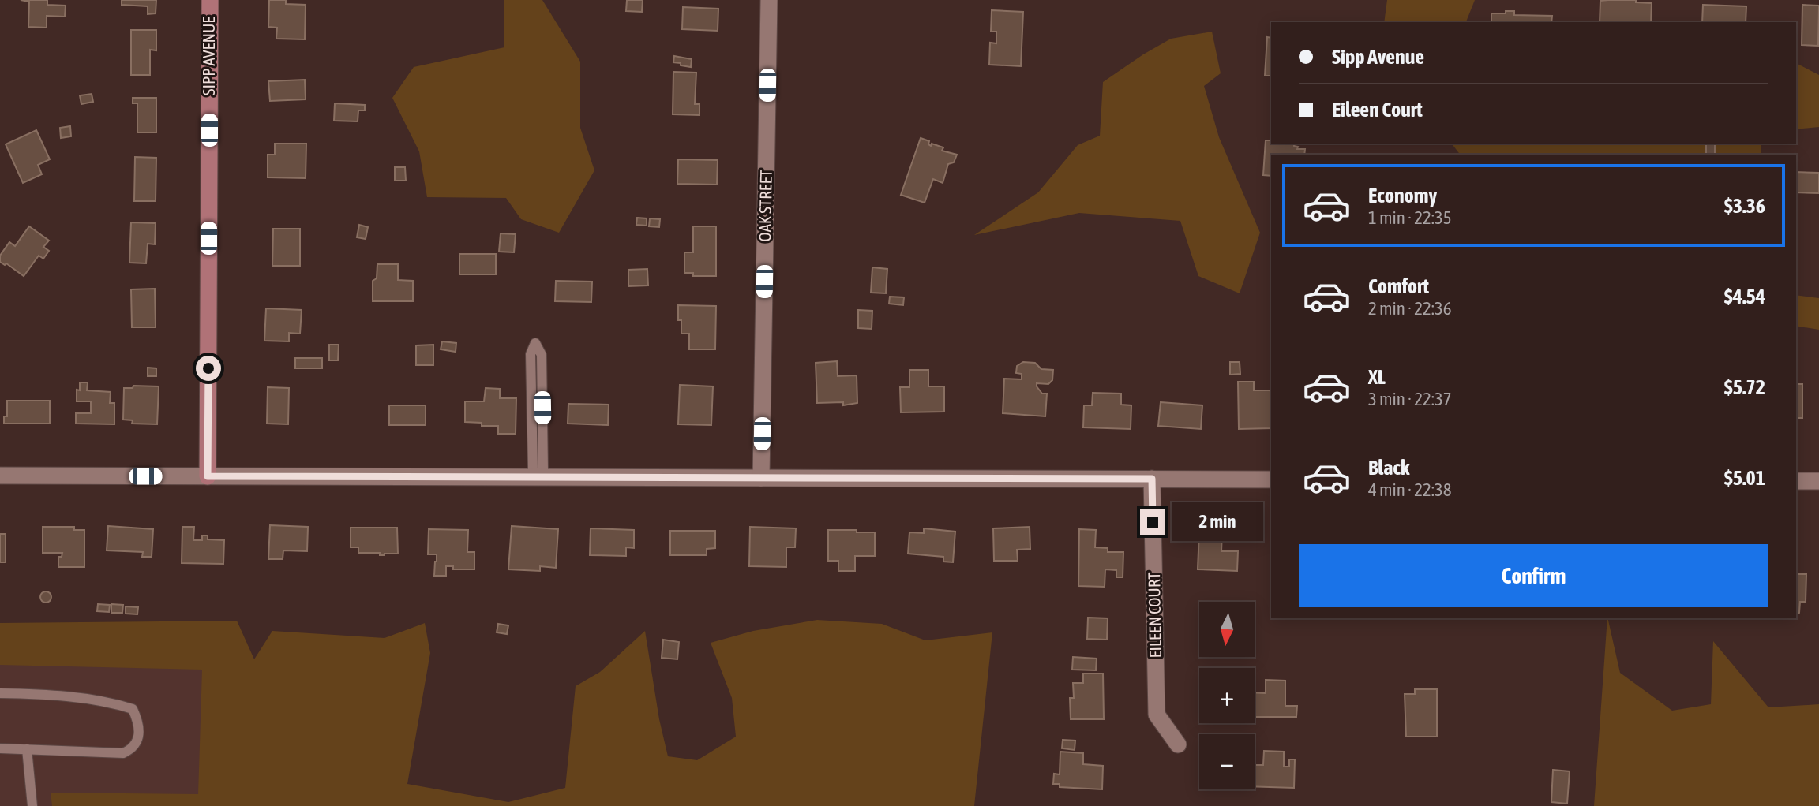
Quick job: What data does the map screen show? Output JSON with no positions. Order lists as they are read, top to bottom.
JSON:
{
  "streets": {
    "street": ["SIPP AVENUE", "OAK STREET", "EILEEN COURT"]
  },
  "north": "bottom",
  "page": {
    "banner": ["Sipp Avenue", "Eileen Court"],
    "list": [
      {
        "name": "Economy",
        "note": "1 min · 22:35",
        "value": "$3.36"
      },
      {
        "name": "Comfort",
        "note": "2 min · 22:36",
        "value": "$4.54"
      },
      {
        "name": "XL",
        "note": "3 min · 22:37",
        "value": "$5.72"
      },
      {
        "name": "Black",
        "note": "4 min · 22:38",
        "value": "$5.01"
      }
    ],
    "bubble": "2 min",
    "buttons": "Confirm",
    "map_buttons": ["+", "−"]
  }
}
